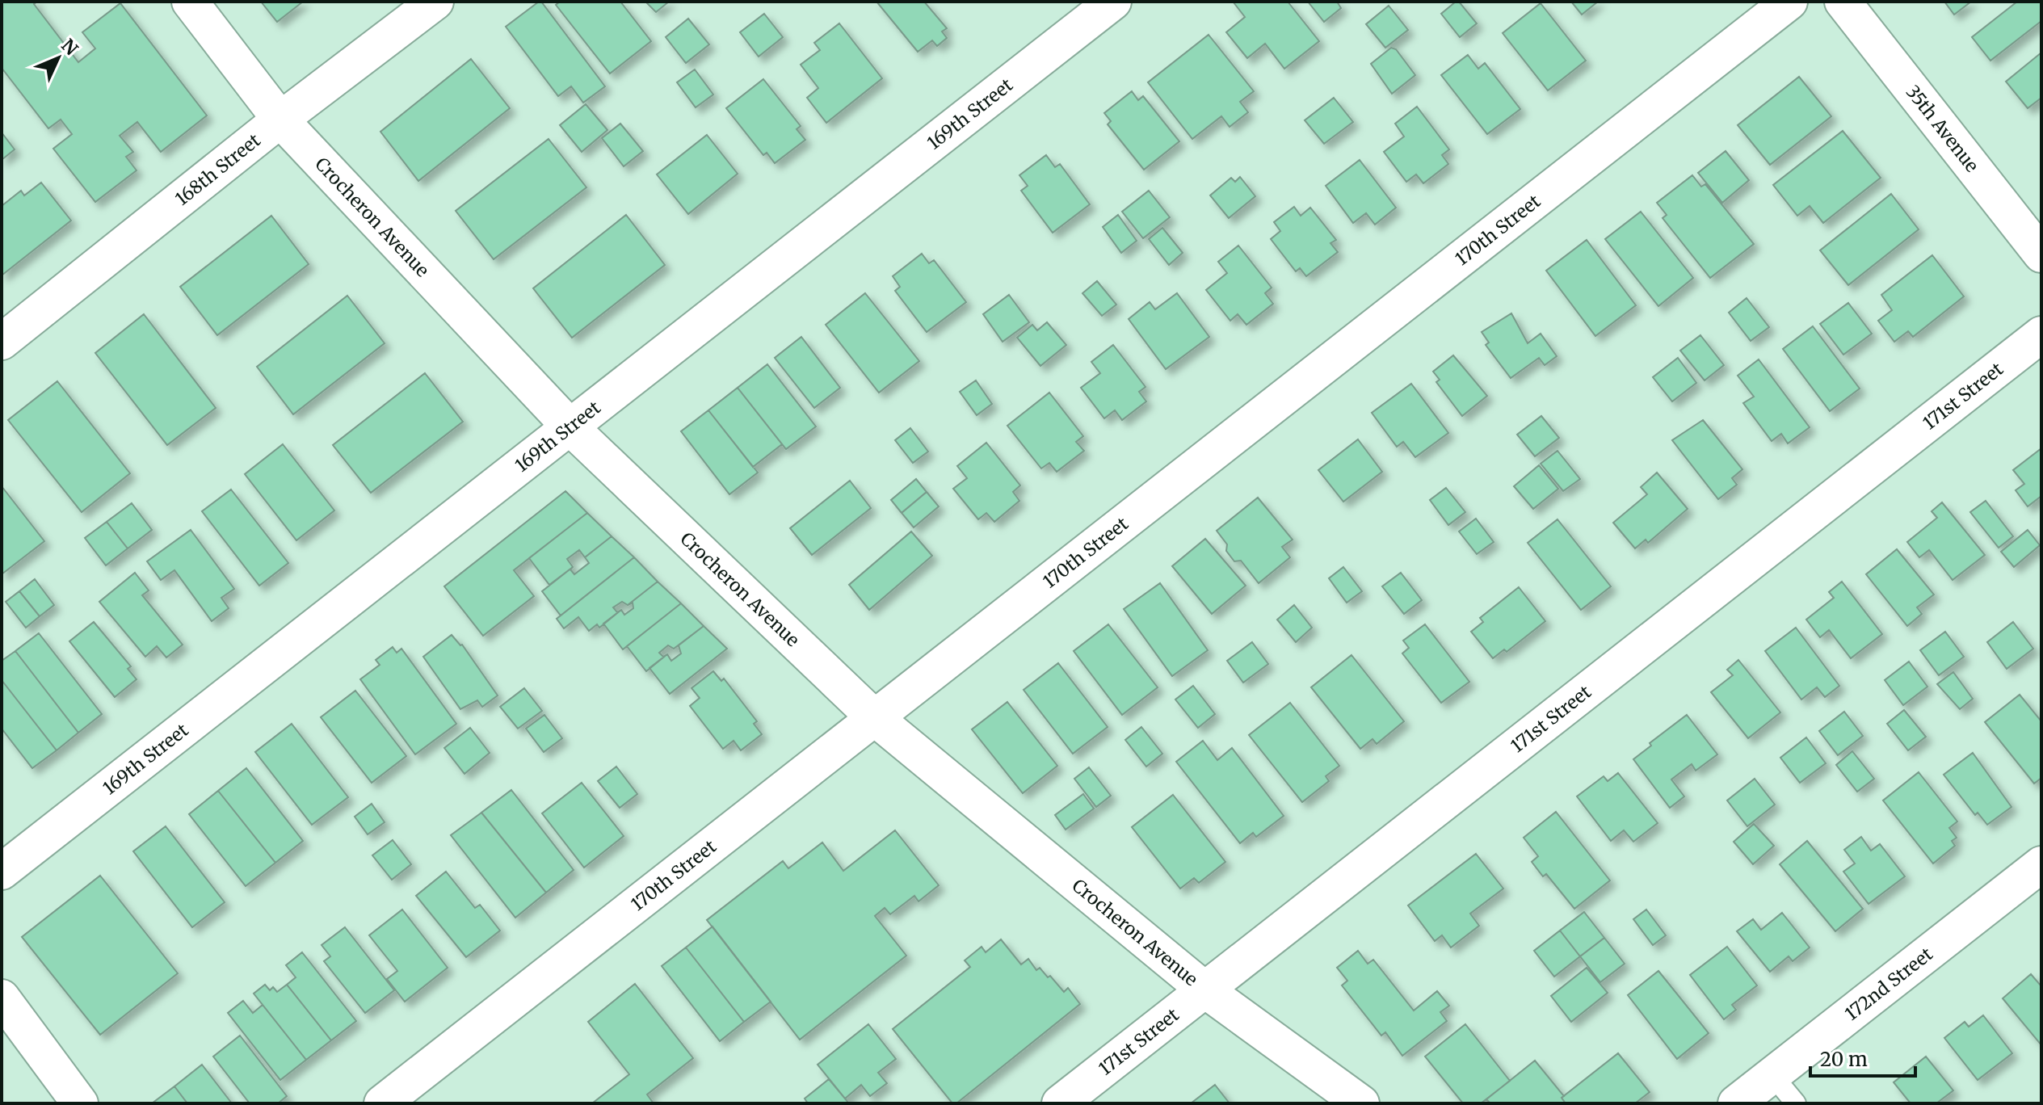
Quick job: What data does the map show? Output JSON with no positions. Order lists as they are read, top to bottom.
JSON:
{
  "streets": {
    "street": [
      "169th Street",
      "35th Avenue",
      "168th Street",
      "Crocheron Avenue",
      "170th Street",
      "171st Street",
      "172nd Street"
    ]
  },
  "crossings": [
    ["169th Street", "Crocheron Avenue"],
    ["168th Street", "Crocheron Avenue"],
    ["Crocheron Avenue", "170th Street"],
    ["Crocheron Avenue", "171st Street"]
  ],
  "scale_bar": "20 m",
  "north": "top right"
}
